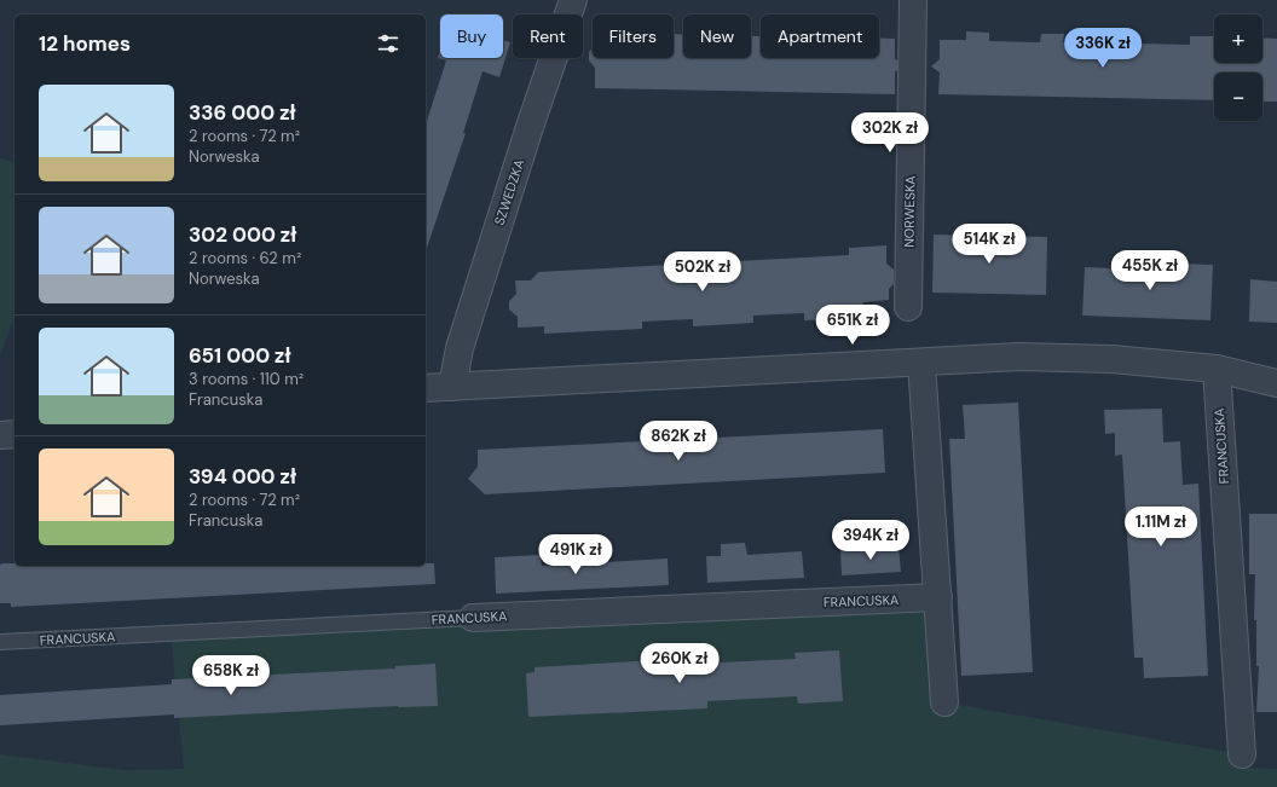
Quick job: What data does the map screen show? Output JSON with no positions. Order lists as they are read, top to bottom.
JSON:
{
  "streets": {
    "street": ["SZWEDZKA", "NORWESKA", "FRANCUSKA"]
  },
  "page": {
    "map_buttons": ["+", "−"],
    "chip": [
      "Buy",
      "Rent",
      "Filters",
      "New",
      "Apartment"
    ],
    "heading": "12 homes",
    "price": [
      "336K zł",
      "302K zł",
      "514K zł",
      "455K zł",
      "502K zł",
      "651K zł",
      "862K zł",
      "1.11M zł",
      "394K zł",
      "491K zł",
      "260K zł",
      "658K zł"
    ],
    "list": [
      {
        "name": "336 000 zł",
        "note": "2 rooms · 72 m² · Norweska"
      },
      {
        "name": "302 000 zł",
        "note": "2 rooms · 62 m² · Norweska"
      },
      {
        "name": "651 000 zł",
        "note": "3 rooms · 110 m² · Francuska"
      },
      {
        "name": "394 000 zł",
        "note": "2 rooms · 72 m² · Francuska"
      }
    ]
  }
}
